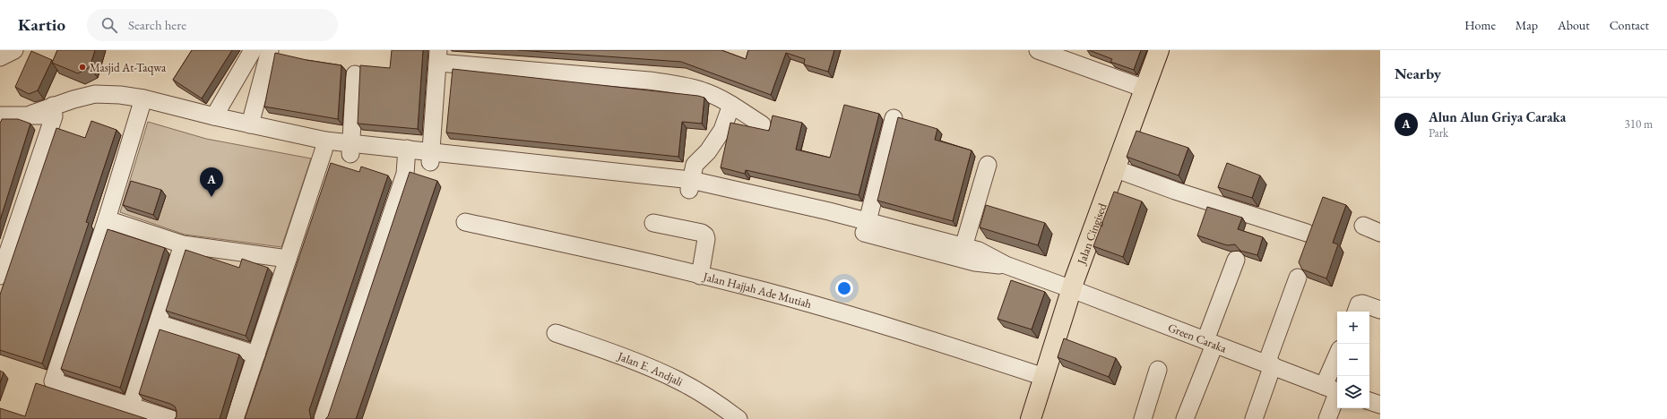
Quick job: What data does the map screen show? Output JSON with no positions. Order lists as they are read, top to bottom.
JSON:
{
  "streets": {
    "main road": ["Jalan Cingised"],
    "street": ["Jalan Hajjah Ade Mutiah", "Green Caraka", "Jalan E. Andjali"]
  },
  "crossings": [
    ["Jalan Cingised", "Jalan Hajjah Ade Mutiah"],
    ["Jalan Cingised", "Green Caraka"]
  ],
  "places": ["Masjid At-Taqwa"],
  "page": {
    "header": "Kartio",
    "search": "Search here",
    "nav": [
      "Home",
      "Map",
      "About",
      "Contact"
    ],
    "heading": "Nearby",
    "list": [
      {
        "mark": "A",
        "name": "Alun Alun Griya Caraka",
        "note": "Park",
        "value": "310 m"
      }
    ],
    "pins": "A",
    "map_buttons": ["+", "−"]
  }
}
